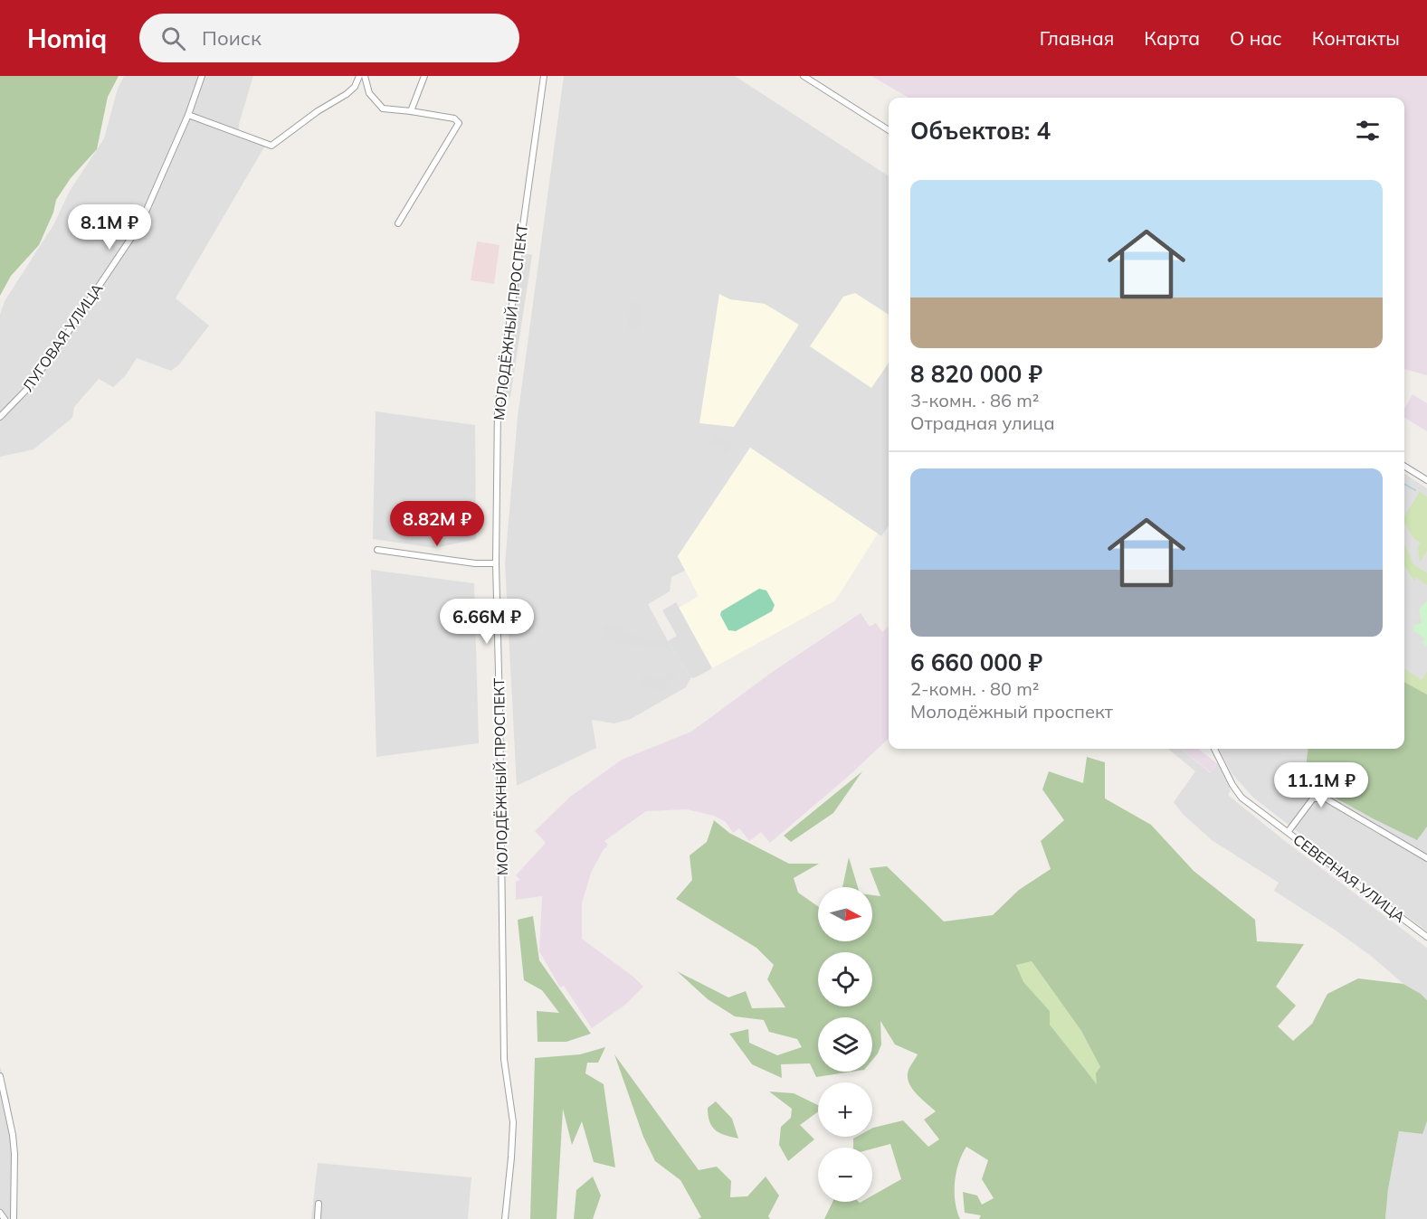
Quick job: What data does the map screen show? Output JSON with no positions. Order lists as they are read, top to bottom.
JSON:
{
  "streets": {
    "street": ["МОЛОДЁЖНЫЙ ПРОСПЕКТ", "ЛУГОВАЯ УЛИЦА", "СЕВЕРНАЯ УЛИЦА"]
  },
  "north": "right",
  "page": {
    "header": "Homiq",
    "search": "Поиск",
    "nav": [
      "Главная",
      "Карта",
      "О нас",
      "Контакты"
    ],
    "heading": "Объектов: 4",
    "list": [
      {
        "name": "8 820 000 ₽",
        "note": "3-комн. · 86 m² · Отрадная улица"
      },
      {
        "name": "6 660 000 ₽",
        "note": "2-комн. · 80 m² · Молодёжный проспект"
      }
    ],
    "price": [
      "8.1M ₽",
      "8.82M ₽",
      "6.66M ₽",
      "11.1M ₽"
    ],
    "map_buttons": ["+", "−"]
  }
}
